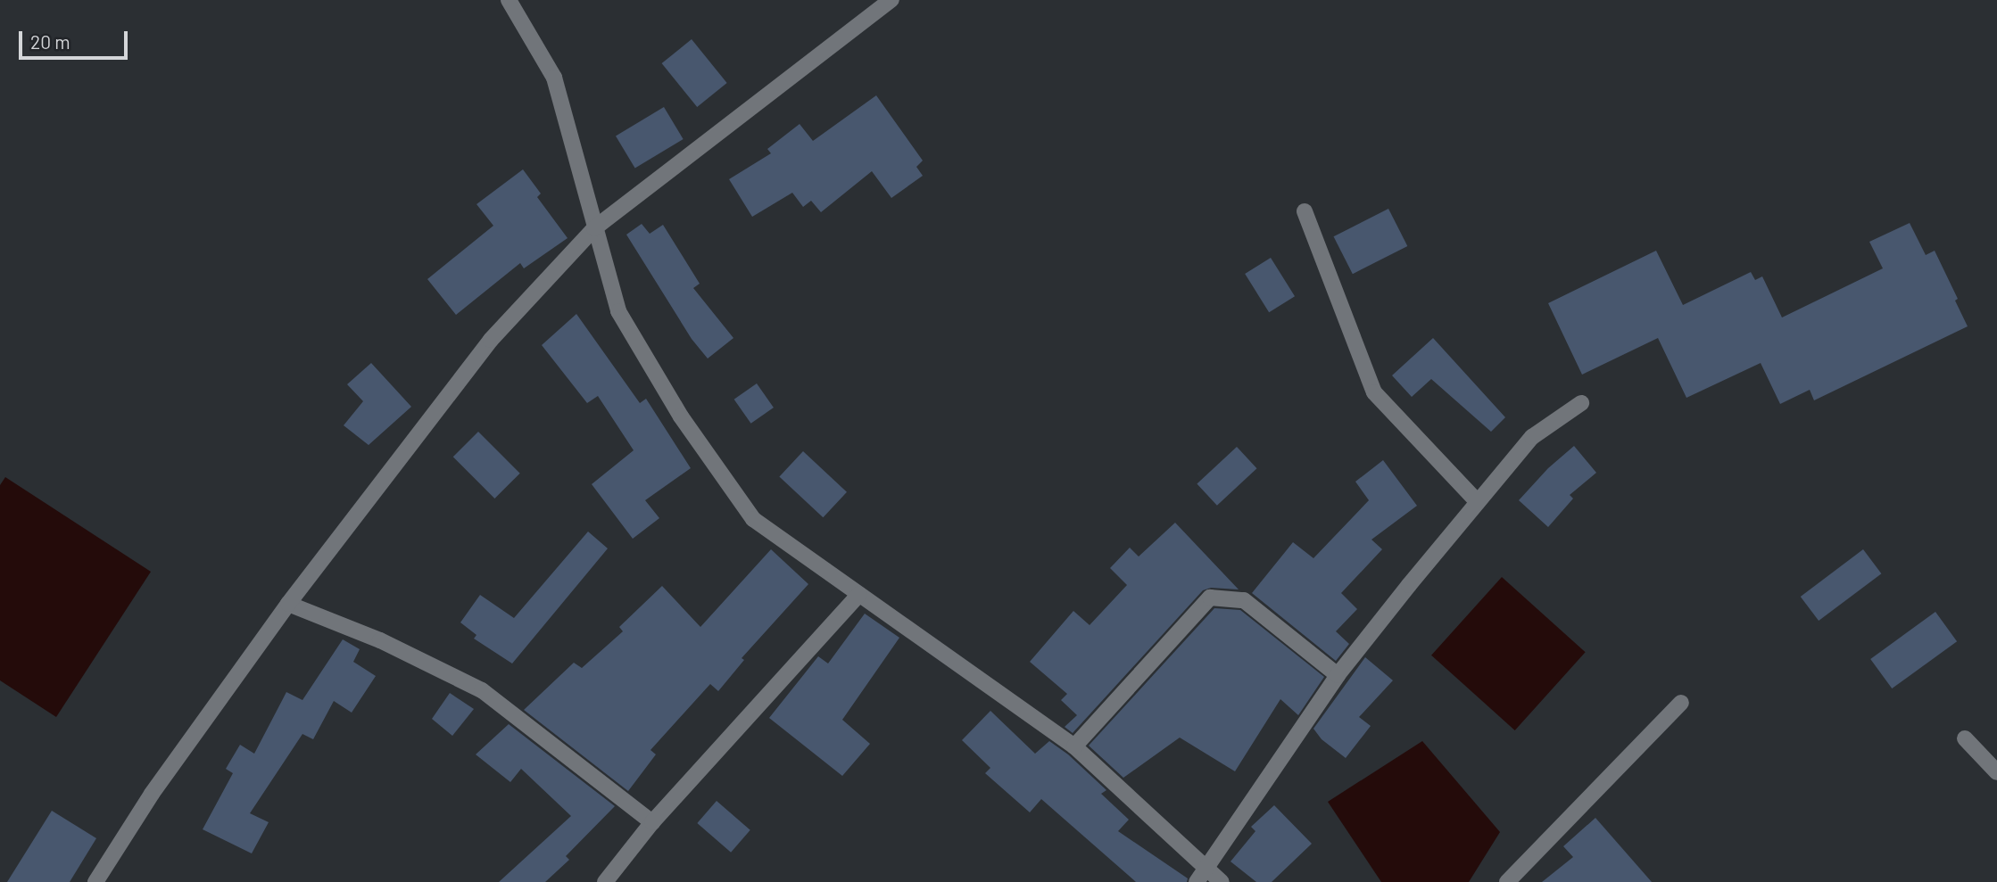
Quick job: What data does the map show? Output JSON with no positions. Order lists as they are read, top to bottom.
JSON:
{
  "scale_bar": "20 m"
}
